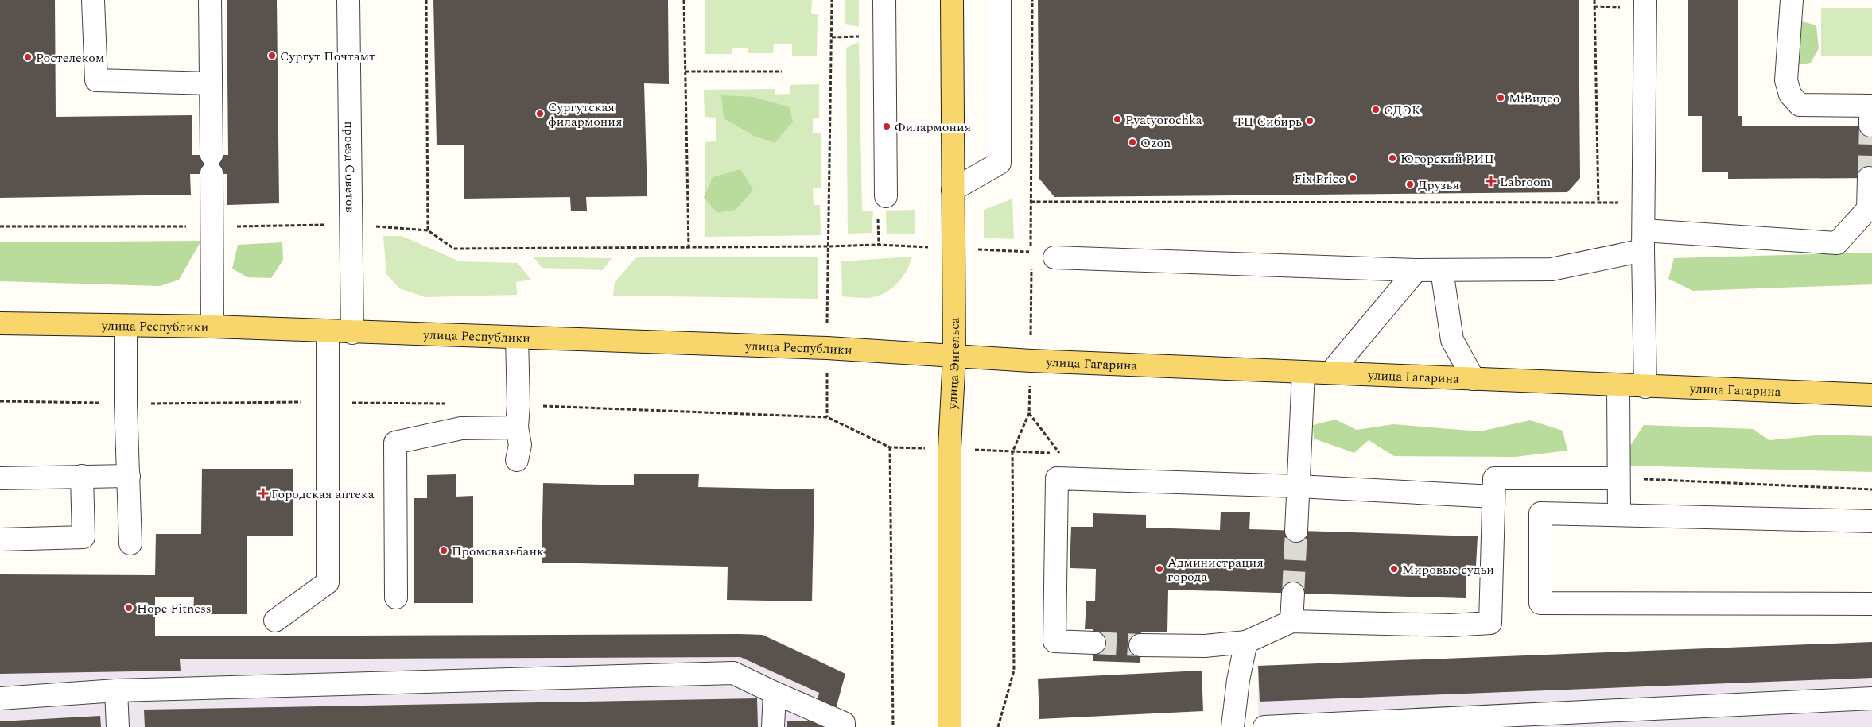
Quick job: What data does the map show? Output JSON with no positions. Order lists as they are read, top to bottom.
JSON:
{
  "streets": {
    "main road": ["улица Республики", "улица Энгельса", "улица Гагарина"],
    "street": ["проезд Советов"]
  },
  "crossings": [
    ["проезд Советов", "улица Республики"],
    ["улица Республики", "улица Энгельса"],
    ["улица Республики", "улица Гагарина"],
    ["улица Энгельса", "улица Гагарина"]
  ],
  "places": {
    "other": [
      "Сургут Почтамт",
      "Ростелеком",
      "М.Видео",
      "СДЭК",
      "Сургутская филармония",
      "Pyatyorochka",
      "ТЦ Сибирь",
      "Филармония",
      "Ozon",
      "Югорский РИЦ",
      "Fix Price",
      "Друзья",
      "Промсвязьбанк",
      "Администрация города",
      "Мировые судьи",
      "Hope Fitness"
    ],
    "health": ["Labroom", "Городская аптека"]
  }
}
